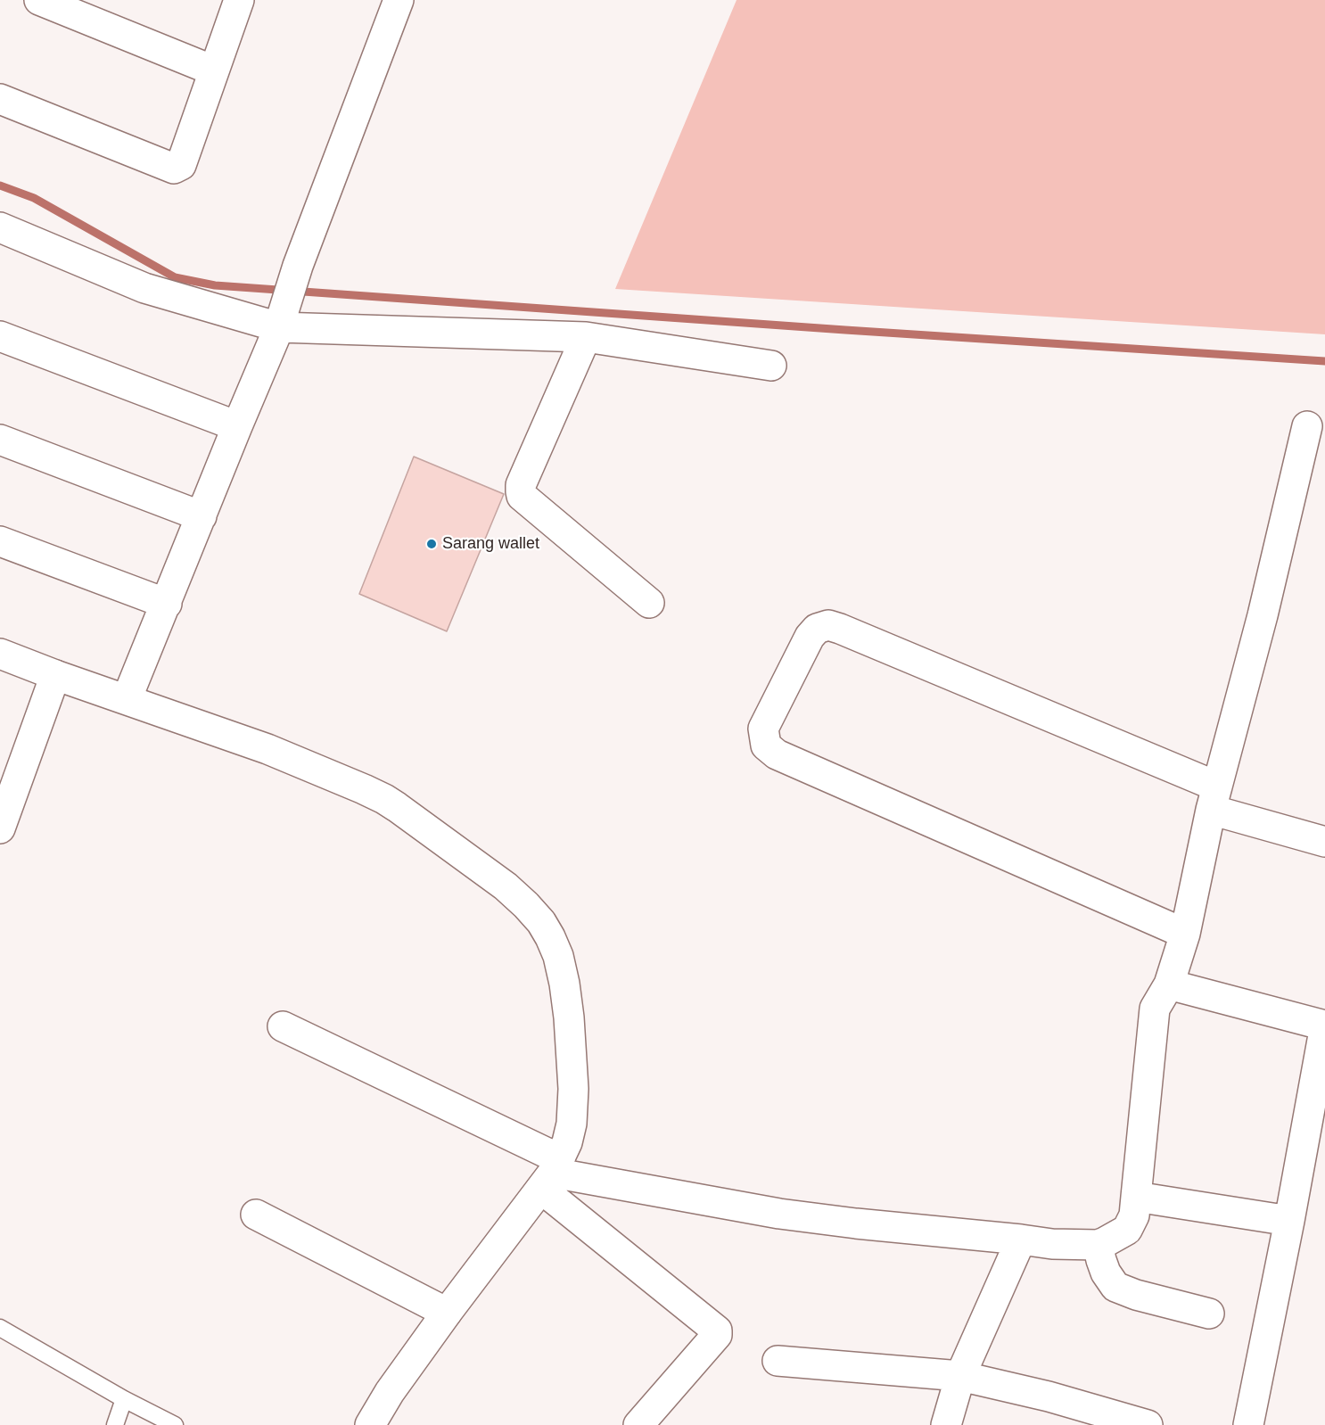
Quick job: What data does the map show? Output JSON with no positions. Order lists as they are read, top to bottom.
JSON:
{
  "places": ["Sarang wallet"]
}
